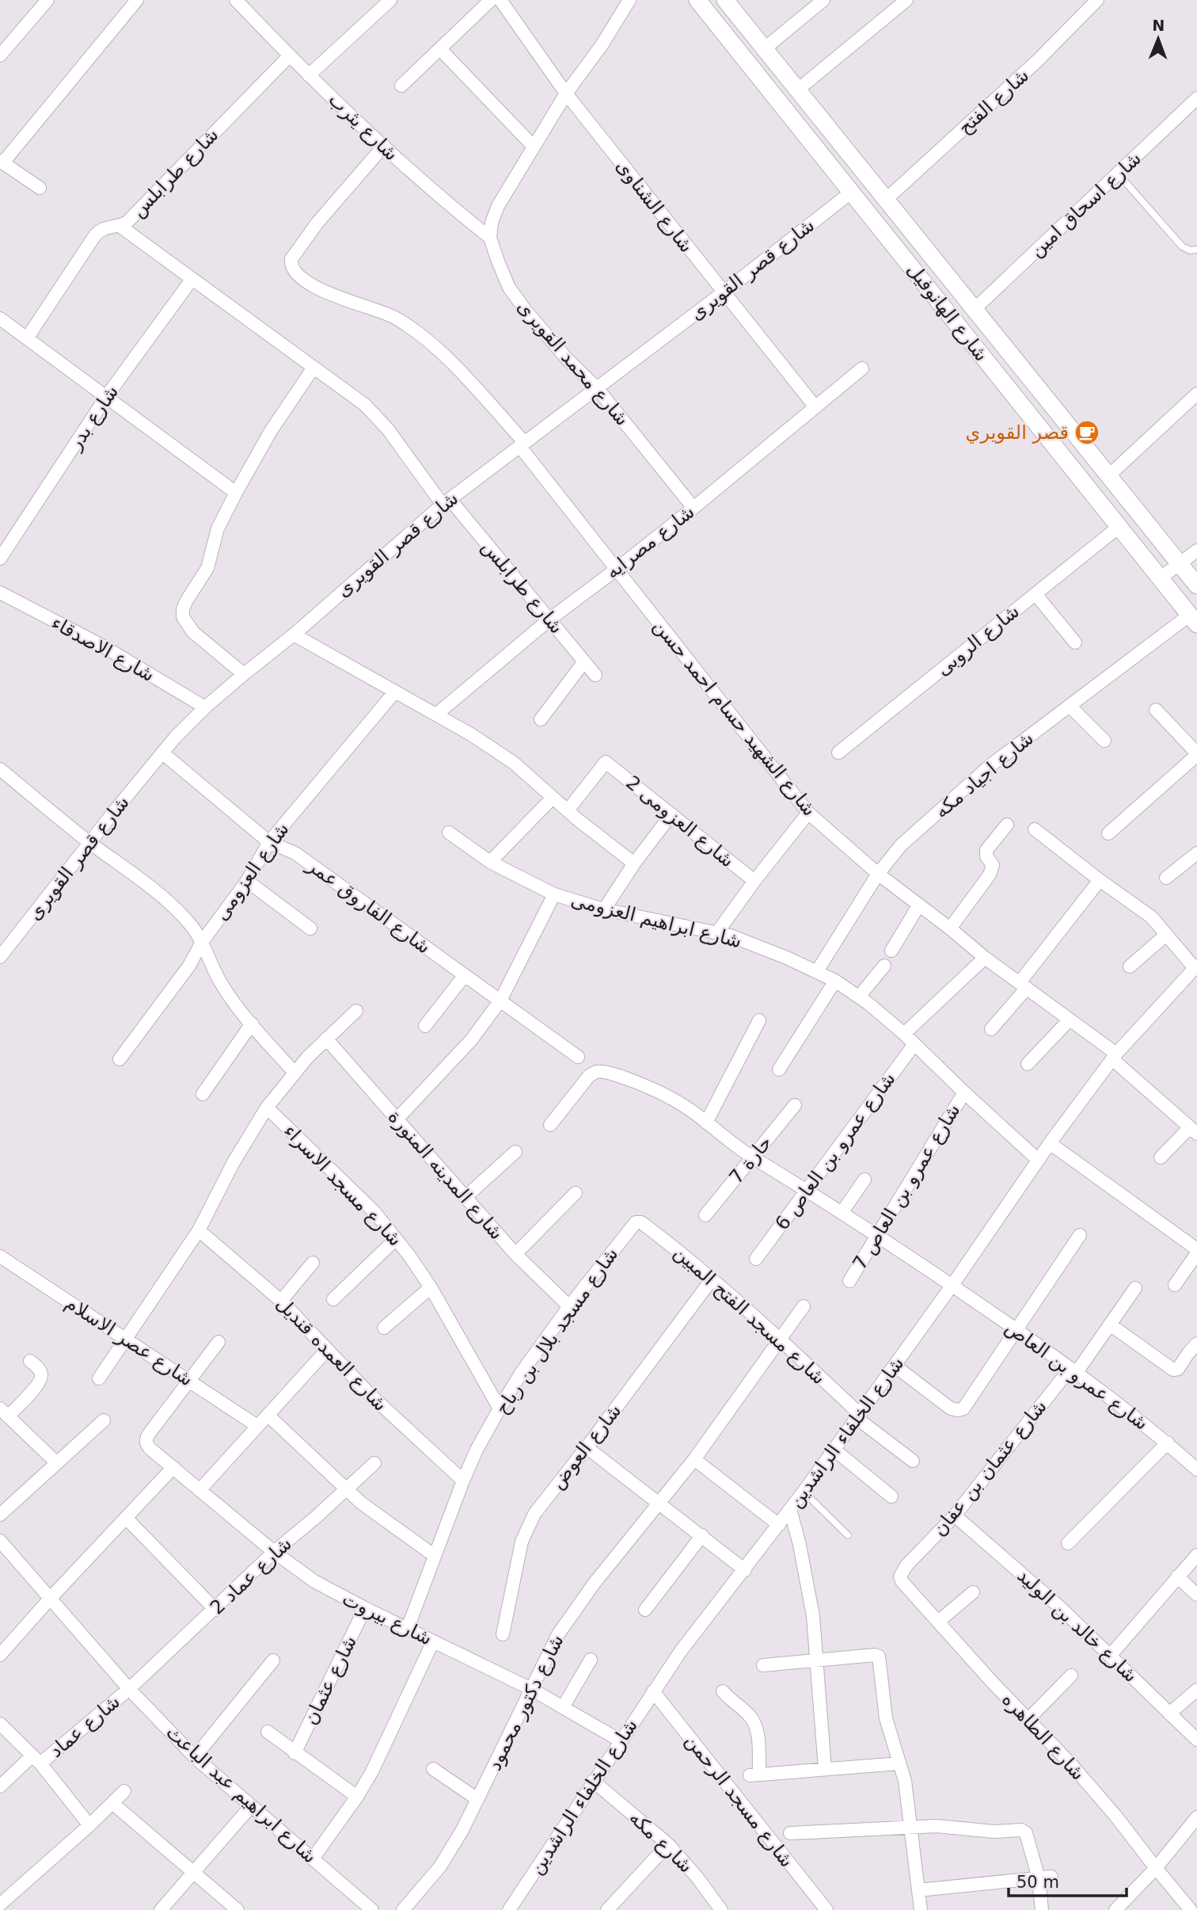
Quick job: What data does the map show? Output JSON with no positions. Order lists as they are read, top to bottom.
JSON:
{
  "streets": {
    "street": [
      "شارع الفتح",
      "شارع يثرب",
      "شارع طرابلس",
      "شارع اسحاق امين",
      "شارع الشناوى",
      "شارع قصر القويرى",
      "شارع الهانوفيل",
      "شارع محمد القويرى",
      "شارع بدر",
      "شارع مصرايه",
      "شارع الروبى",
      "شارع الاصدقاء",
      "شارع الشهيد حسام احمد حسن",
      "شارع اجياد مكه",
      "شارع العزومى 2",
      "شارع العزومى",
      "شارع الفاروق عمر",
      "شارع ابراهيم العزومى",
      "شارع عمرو بن العاص 6",
      "حارة 7",
      "شارع المدينه المنورة",
      "شارع مسجد الاسراء",
      "شارع عمرو بن العاص 7",
      "شارع مسجد الفتح المبين",
      "شارع مسجد بلال بن رباح",
      "شارع عصر الاسلام",
      "شارع العمده قنديل",
      "شارع عمرو بن العاص",
      "شارع الخلفاء الراشدين",
      "شارع العوض",
      "شارع عثمان بن عفان",
      "شارع عماد 2",
      "شارع بيروت",
      "شارع خالد بن الوليد",
      "شارع عثمان",
      "شارع دكتور محمود",
      "شارع عماد",
      "شارع الطاهره",
      "شارع ابراهيم عبد الباعث",
      "شارع مسجد الرحمن",
      "شارع مكه"
    ]
  },
  "crossings": [
    ["شارع الفتح", "شارع الهانوفيل"],
    ["شارع يثرب", "شارع طرابلس"],
    ["شارع يثرب", "شارع محمد القويرى"],
    ["شارع يثرب", "شارع الشهيد حسام احمد حسن"],
    ["شارع طرابلس", "شارع قصر القويرى"],
    ["شارع طرابلس", "شارع بدر"],
    ["شارع طرابلس", "شارع مصرايه"],
    ["شارع اسحاق امين", "شارع الهانوفيل"],
    ["شارع الشناوى", "شارع قصر القويرى"],
    ["شارع الشناوى", "شارع محمد القويرى"],
    ["شارع الشناوى", "شارع مصرايه"],
    ["شارع قصر القويرى", "شارع الهانوفيل"],
    ["شارع قصر القويرى", "شارع محمد القويرى"],
    ["شارع قصر القويرى", "شارع الاصدقاء"],
    ["شارع قصر القويرى", "شارع الشهيد حسام احمد حسن"],
    ["شارع قصر القويرى", "شارع الفاروق عمر"],
    ["شارع الهانوفيل", "شارع الروبى"],
    ["شارع الهانوفيل", "شارع اجياد مكه"],
    ["شارع محمد القويرى", "شارع مصرايه"],
    ["شارع مصرايه", "شارع الشهيد حسام احمد حسن"],
    ["شارع الشهيد حسام احمد حسن", "شارع اجياد مكه"],
    ["شارع الشهيد حسام احمد حسن", "شارع الخلفاء الراشدين"],
    ["شارع اجياد مكه", "شارع ابراهيم العزومى"],
    ["شارع العزومى", "شارع الفاروق عمر"],
    ["شارع ابراهيم العزومى", "شارع عمرو بن العاص 6"],
    ["شارع ابراهيم العزومى", "شارع عمرو بن العاص 7"],
    ["شارع ابراهيم العزومى", "شارع الخلفاء الراشدين"],
    ["شارع عمرو بن العاص 6", "شارع عمرو بن العاص"],
    ["حارة 7", "شارع عمرو بن العاص"],
    ["شارع المدينه المنورة", "شارع مسجد بلال بن رباح"],
    ["شارع مسجد الاسراء", "شارع مسجد بلال بن رباح"],
    ["شارع عمرو بن العاص 7", "شارع عمرو بن العاص"],
    ["شارع مسجد الفتح المبين", "شارع مسجد بلال بن رباح"],
    ["شارع مسجد الفتح المبين", "شارع الخلفاء الراشدين"],
    ["شارع مسجد الفتح المبين", "شارع العوض"],
    ["شارع مسجد الفتح المبين", "شارع دكتور محمود"],
    ["شارع مسجد بلال بن رباح", "شارع العمده قنديل"],
    ["شارع مسجد بلال بن رباح", "شارع بيروت"],
    ["شارع عصر الاسلام", "شارع بيروت"],
    ["شارع عمرو بن العاص", "شارع الخلفاء الراشدين"],
    ["شارع عمرو بن العاص", "شارع عثمان بن عفان"],
    ["شارع الخلفاء الراشدين", "شارع بيروت"],
    ["شارع الخلفاء الراشدين", "شارع مسجد الرحمن"],
    ["شارع الخلفاء الراشدين", "شارع مكه"],
    ["شارع عثمان بن عفان", "شارع خالد بن الوليد"],
    ["شارع عثمان بن عفان", "شارع الطاهره"],
    ["شارع عماد 2", "شارع بيروت"],
    ["شارع عماد 2", "شارع عماد"],
    ["شارع عماد 2", "شارع ابراهيم عبد الباعث"],
    ["شارع بيروت", "شارع عثمان"],
    ["شارع بيروت", "شارع دكتور محمود"],
    ["شارع عماد", "شارع ابراهيم عبد الباعث"]
  ],
  "places": {
    "cafe": ["قصر القويري"]
  },
  "scale_bar": "50 m",
  "north": "top"
}
